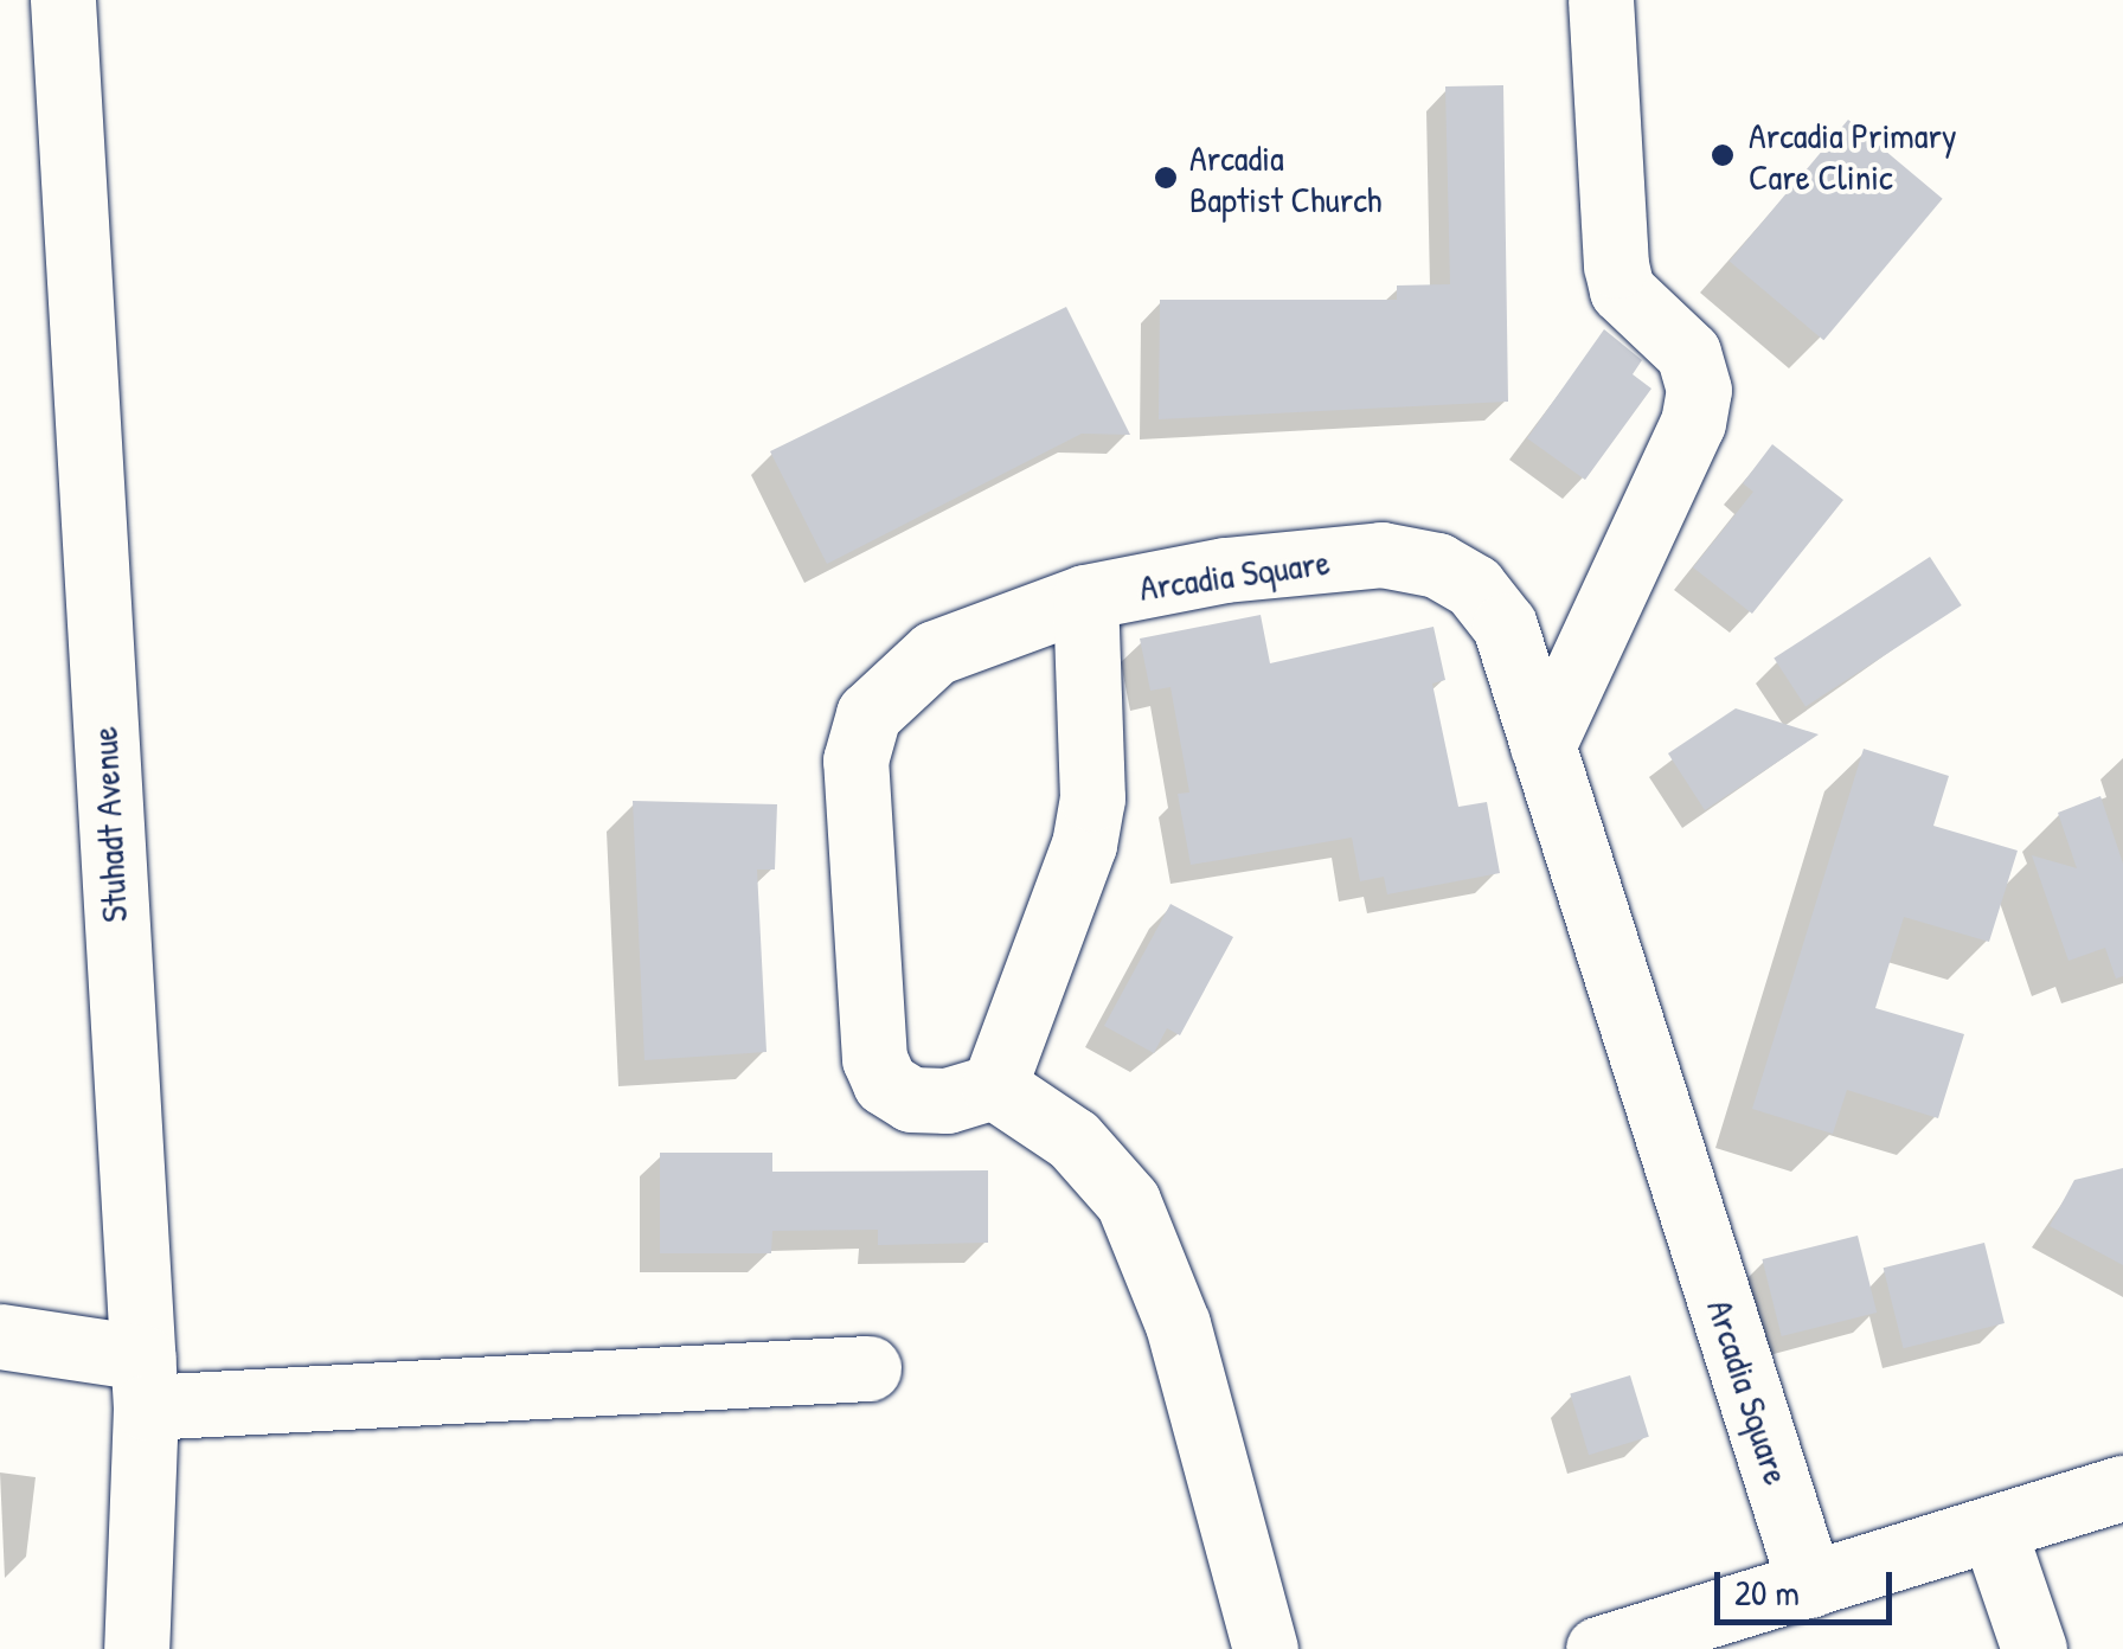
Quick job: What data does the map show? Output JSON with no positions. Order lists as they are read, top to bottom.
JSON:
{
  "streets": {
    "street": ["Arcadia Square", "Stuhadt Avenue"]
  },
  "places": ["Arcadia Primary Care Clinic", "Arcadia Baptist Church"],
  "scale_bar": "20 m"
}
